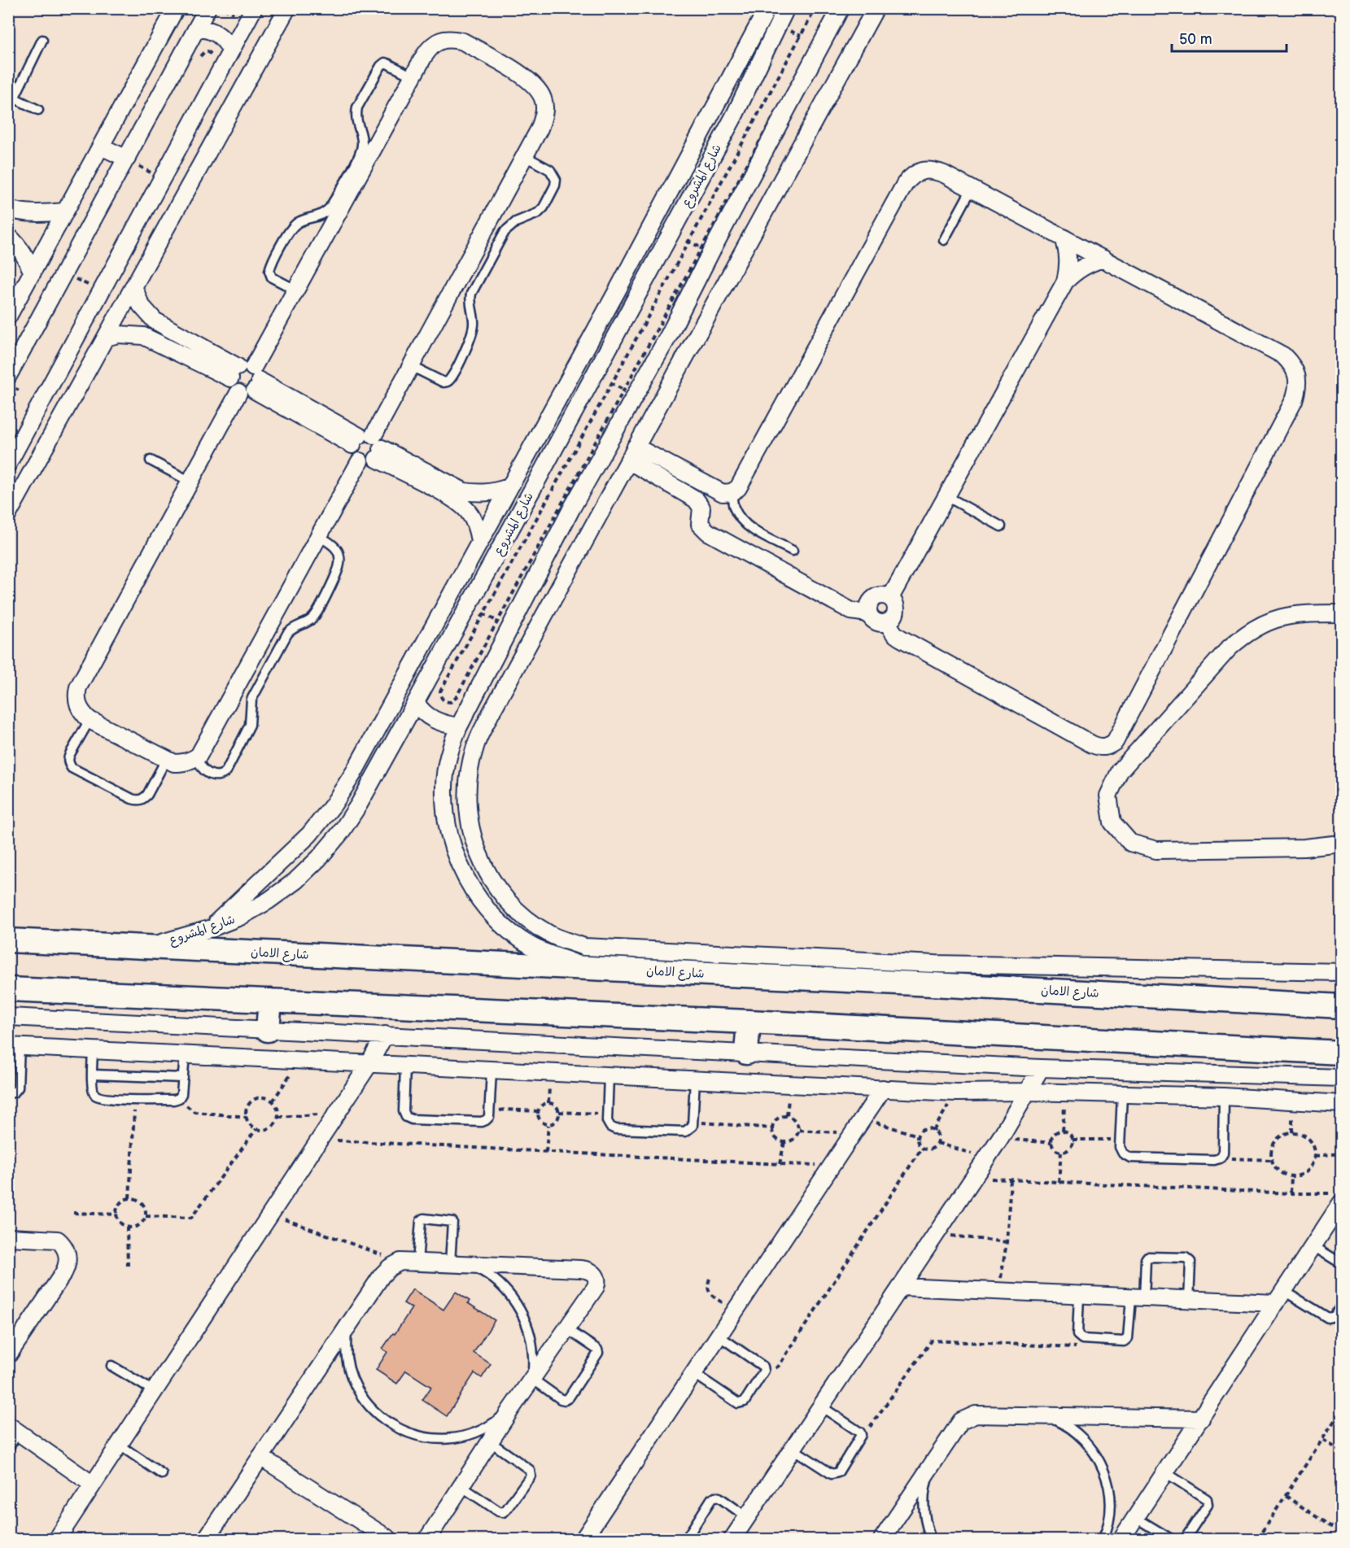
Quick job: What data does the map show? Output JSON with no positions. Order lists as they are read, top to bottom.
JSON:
{
  "streets": {
    "street": ["شارع المشروع", "شارع الامان"]
  },
  "crossings": [
    ["شارع المشروع", "شارع الامان"]
  ],
  "scale_bar": "50 m"
}
